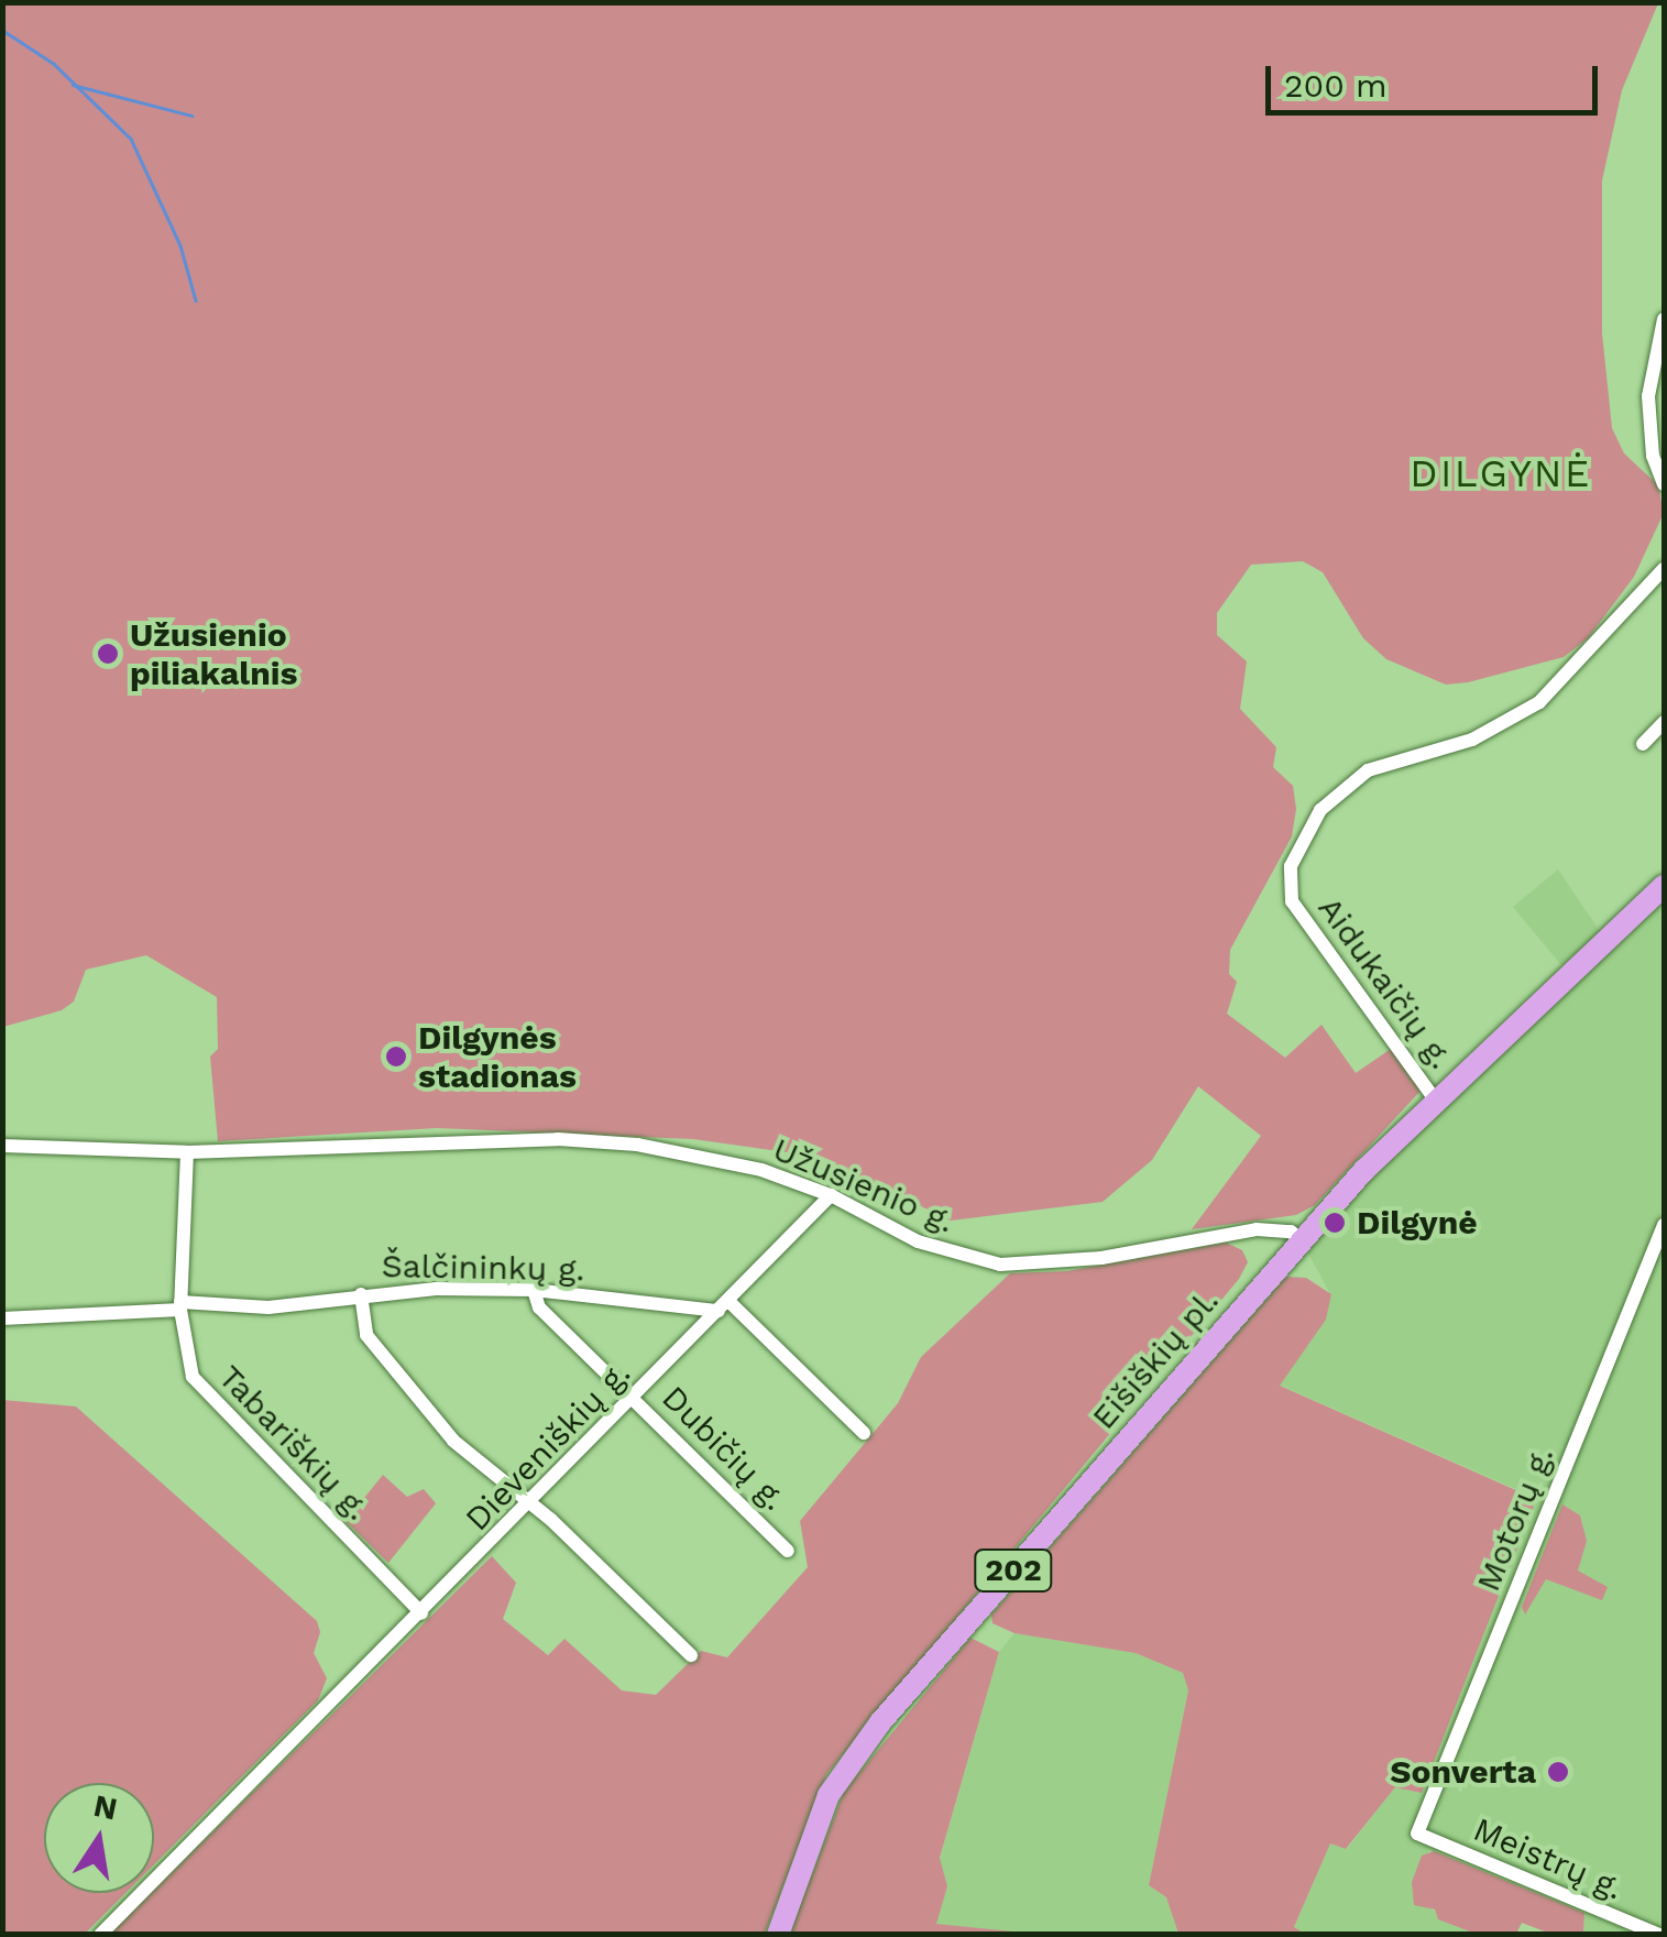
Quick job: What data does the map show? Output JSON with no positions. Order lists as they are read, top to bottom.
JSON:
{
  "streets": {
    "main road": ["Eišiškių pl.", "202"],
    "street": [
      "Aidukaičių g.",
      "Užusienio g.",
      "Šalčininkų g.",
      "Tabariškių g.",
      "Dieveniškių g.",
      "Dubičių g.",
      "Motorų g.",
      "Meistrų g."
    ]
  },
  "crossings": [
    ["Aidukaičių g.", "Eišiškių pl."],
    ["Užusienio g.", "Eišiškių pl."],
    ["Užusienio g.", "Tabariškių g."],
    ["Užusienio g.", "Dieveniškių g."],
    ["Šalčininkų g.", "Tabariškių g."],
    ["Šalčininkų g.", "Dieveniškių g."],
    ["Šalčininkų g.", "Dubičių g."],
    ["Tabariškių g.", "Dieveniškių g."],
    ["Dieveniškių g.", "Dubičių g."],
    ["Motorų g.", "Meistrų g."]
  ],
  "districts": ["DILGYNĖ"],
  "places": [
    "Užusienio piliakalnis",
    "Dilgynės stadionas",
    "Dilgynė",
    "Sonverta"
  ],
  "scale_bar": "200 m",
  "north": "top"
}
